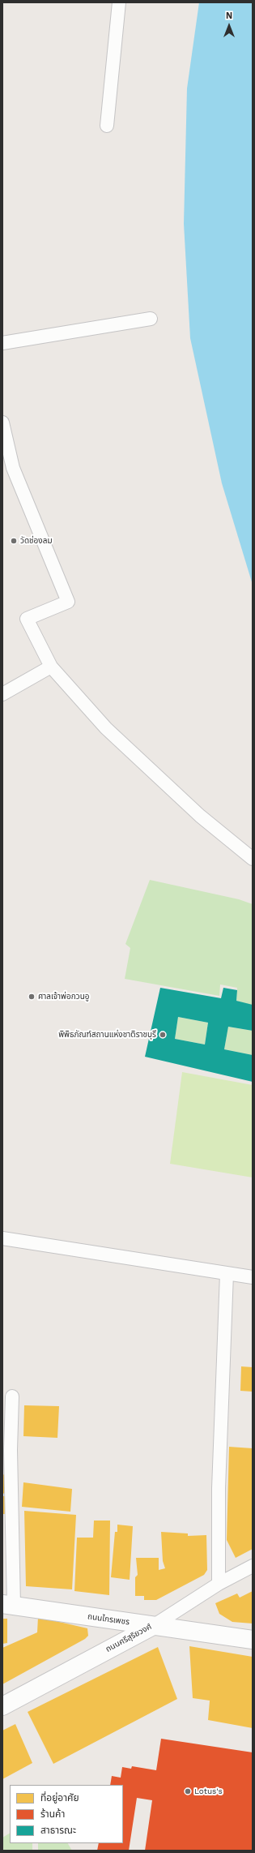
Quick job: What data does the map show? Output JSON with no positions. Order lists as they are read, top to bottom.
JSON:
{
  "streets": {
    "main road": ["ถนนไกรเพชร", "ถนนศรีสุริยวงศ์"]
  },
  "crossings": [
    ["ถนนไกรเพชร", "ถนนศรีสุริยวงศ์"]
  ],
  "places": [
    "วัดช่องลม",
    "ศาลเจ้าพ่อกวนอู",
    "พิพิธภัณฑ์สถานแห่งชาติราชบุรี",
    "Lotus's"
  ],
  "legend": ["ที่อยู่อาศัย", "ร้านค้า", "สาธารณะ"],
  "north": "top"
}
